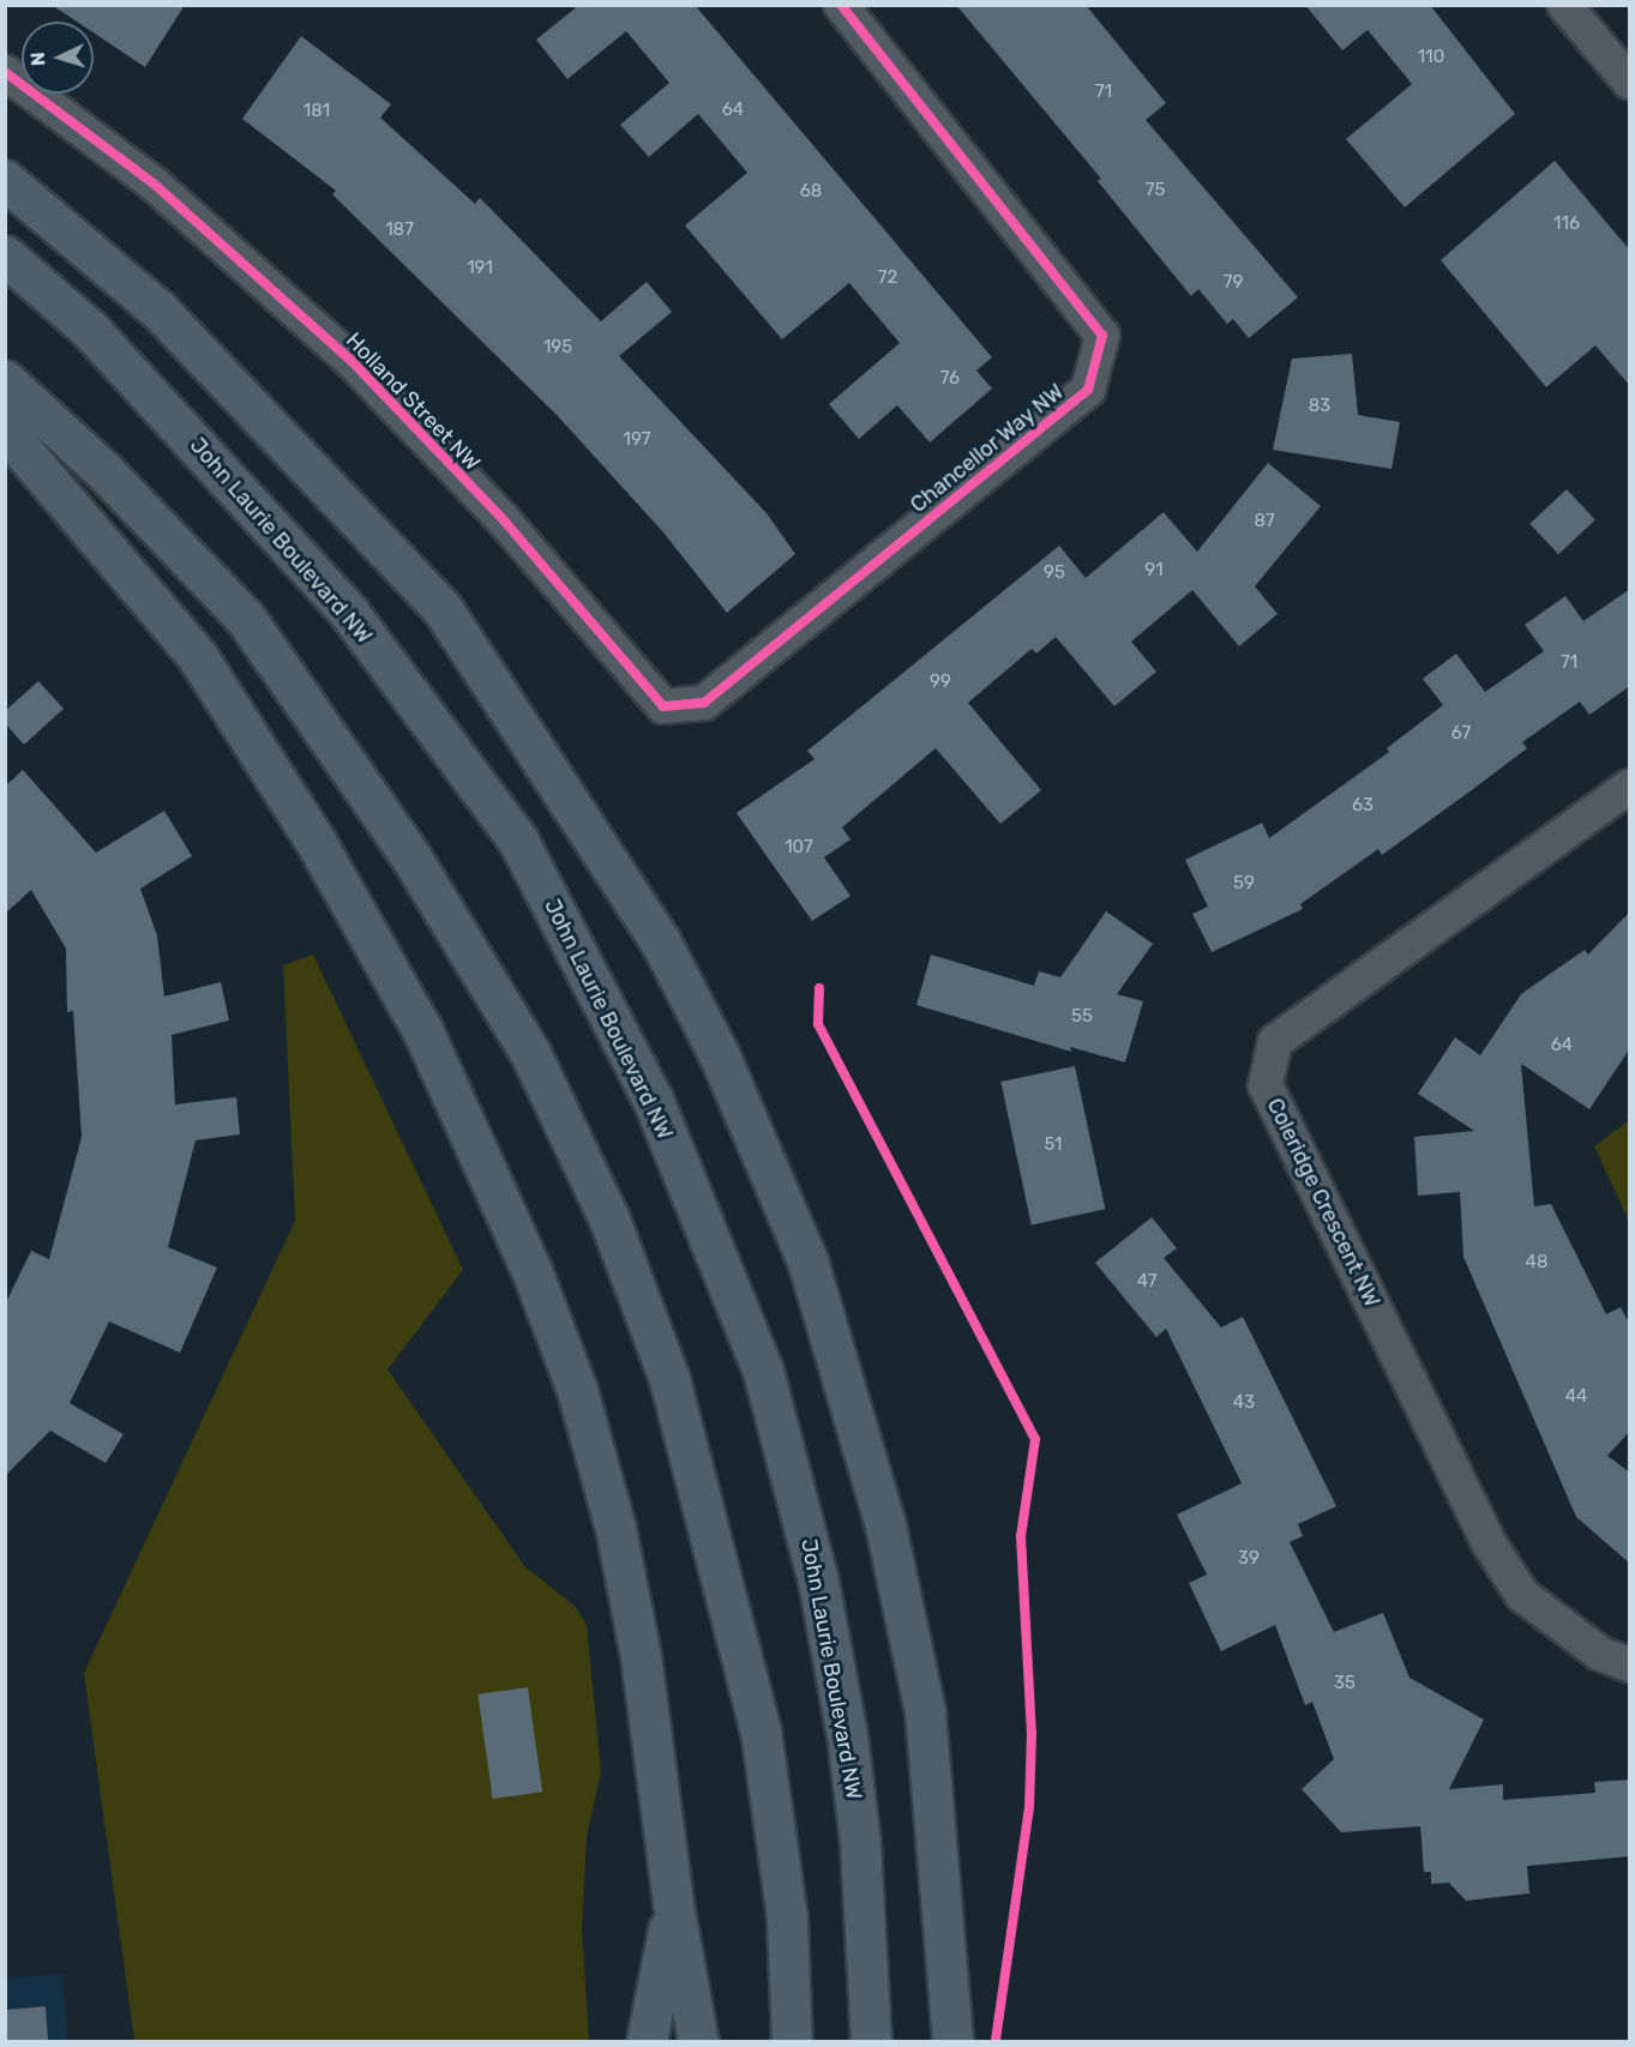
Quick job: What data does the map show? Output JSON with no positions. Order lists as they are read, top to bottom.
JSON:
{
  "streets": {
    "main road": ["John Laurie Boulevard NW"],
    "street": ["Holland Street NW", "Chancellor Way NW", "Coleridge Crescent NW"]
  },
  "crossings": [
    ["Holland Street NW", "Chancellor Way NW"]
  ],
  "house_numbers": [
    "110",
    "71",
    "64",
    "181",
    "75",
    "68",
    "116",
    "187",
    "191",
    "72",
    "79",
    "195",
    "76",
    "83",
    "197",
    "87",
    "91",
    "95",
    "71",
    "99",
    "67",
    "63",
    "107",
    "59",
    "55",
    "64",
    "51",
    "48",
    "47",
    "44",
    "43",
    "39",
    "35"
  ],
  "north": "left"
}
